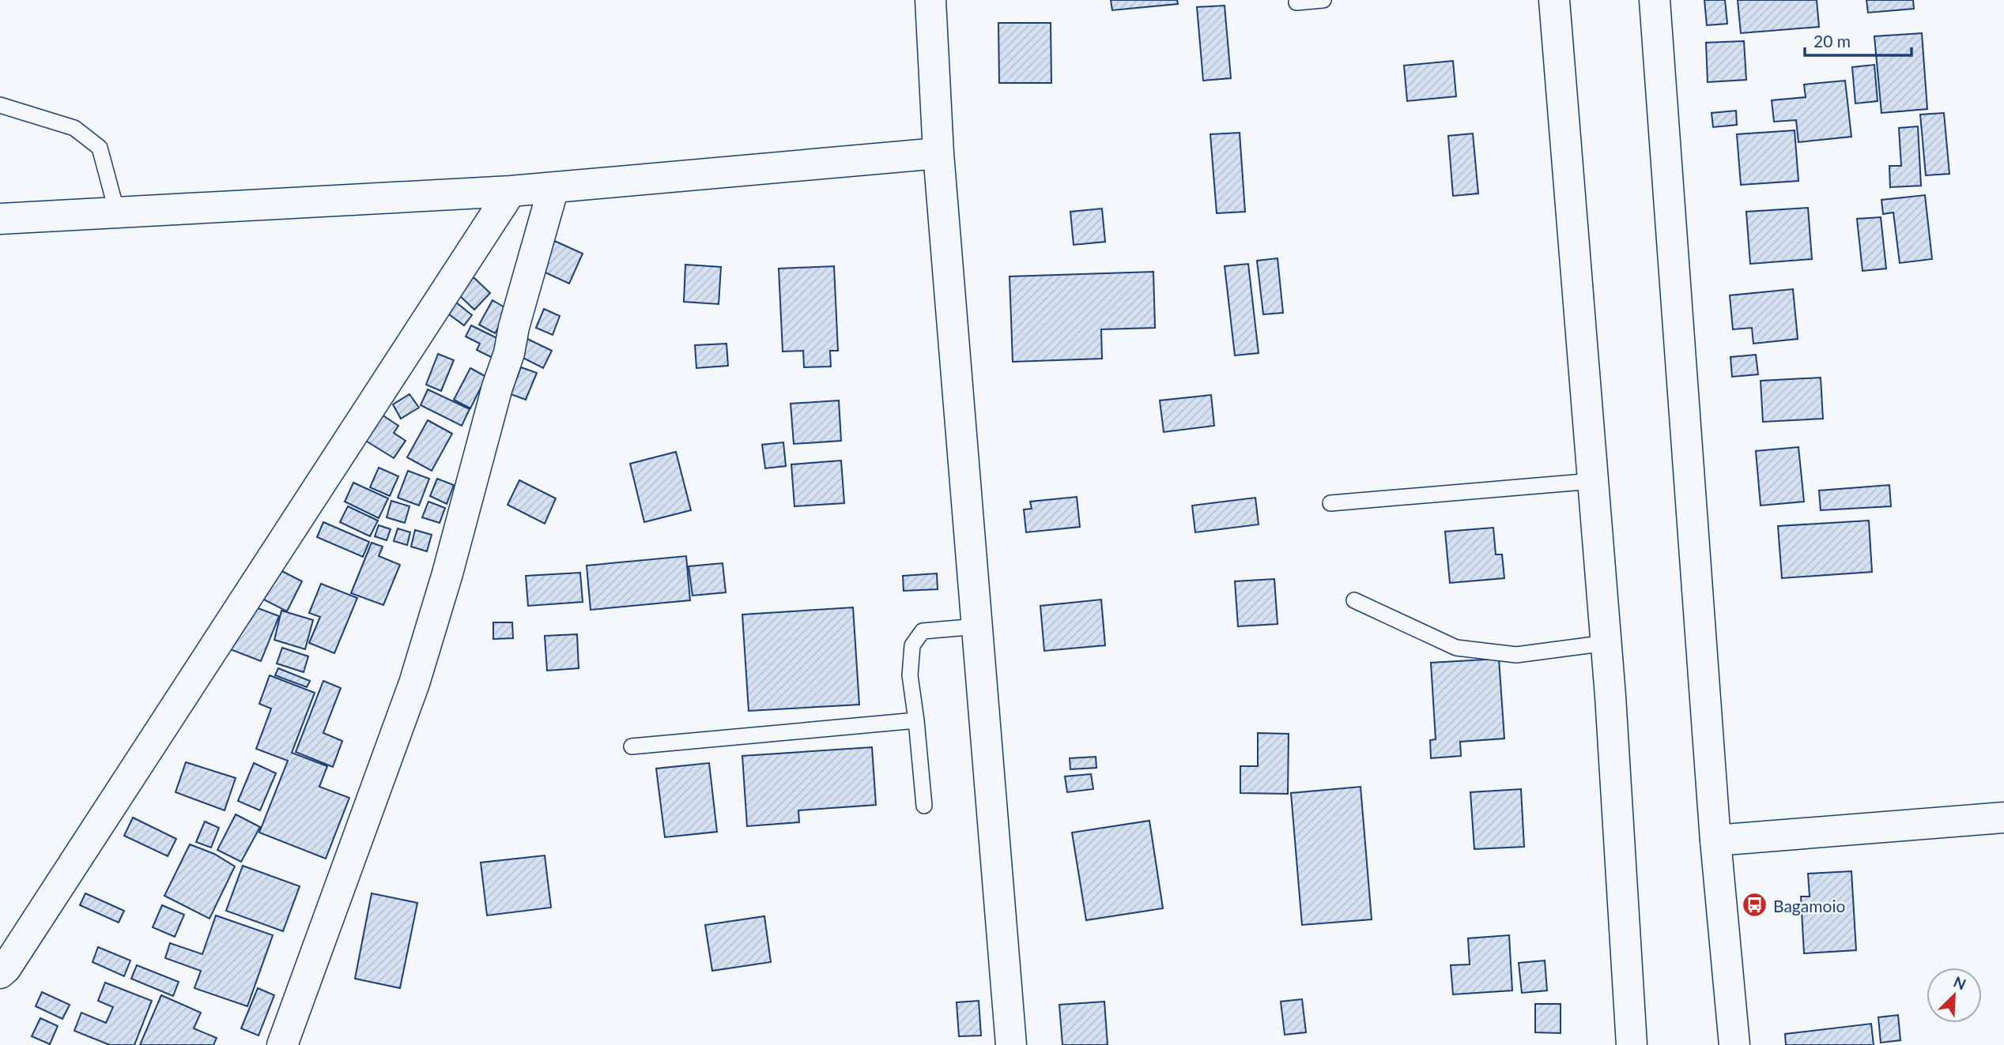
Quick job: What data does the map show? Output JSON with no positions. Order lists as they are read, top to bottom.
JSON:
{
  "places": {
    "bus stop": ["Bagamoio"]
  },
  "scale_bar": "20 m",
  "north": "top right"
}
